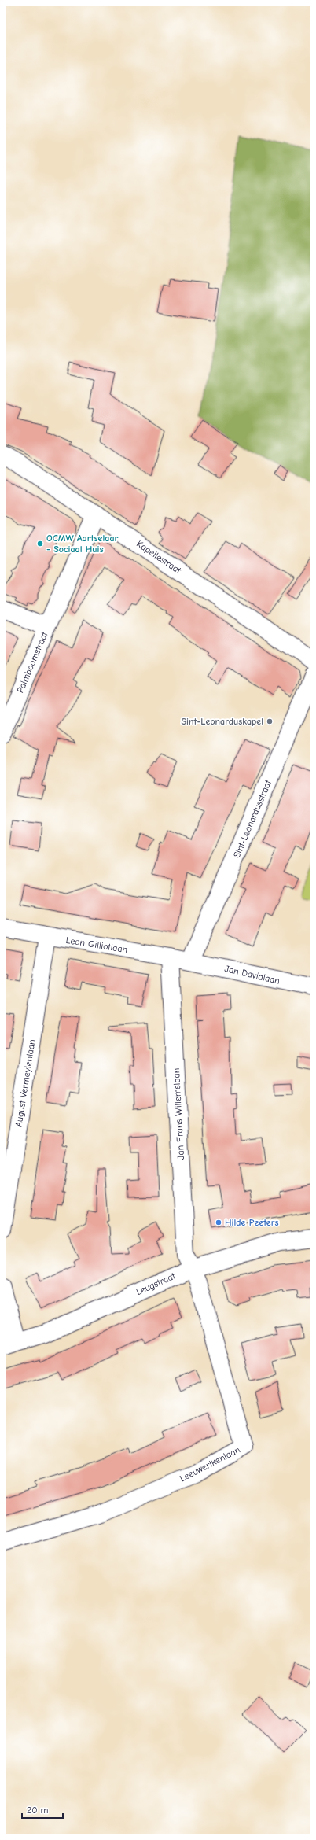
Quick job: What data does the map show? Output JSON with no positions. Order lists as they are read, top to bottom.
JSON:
{
  "streets": {
    "street": [
      "Kapellestraat",
      "Palmboomstraat",
      "Sint-Leonardusstraat",
      "Leon Gilliotlaan",
      "Jan Davidlaan",
      "August Vermeylenlaan",
      "Jan Frans Willemslaan",
      "Leugstraat",
      "Leeuwerikenlaan"
    ]
  },
  "crossings": [
    ["Kapellestraat", "Palmboomstraat"],
    ["Sint-Leonardusstraat", "Leon Gilliotlaan"],
    ["Sint-Leonardusstraat", "Jan Davidlaan"],
    ["Leon Gilliotlaan", "Jan Davidlaan"],
    ["Leon Gilliotlaan", "August Vermeylenlaan"],
    ["Leon Gilliotlaan", "Jan Frans Willemslaan"],
    ["Jan Frans Willemslaan", "Leugstraat"],
    ["Jan Frans Willemslaan", "Leeuwerikenlaan"],
    ["Leugstraat", "Leeuwerikenlaan"]
  ],
  "places": ["OCMW Aartselaar - Sociaal Huis", "Sint-Leonarduskapel", "Hilde Peeters"],
  "scale_bar": "20 m"
}
